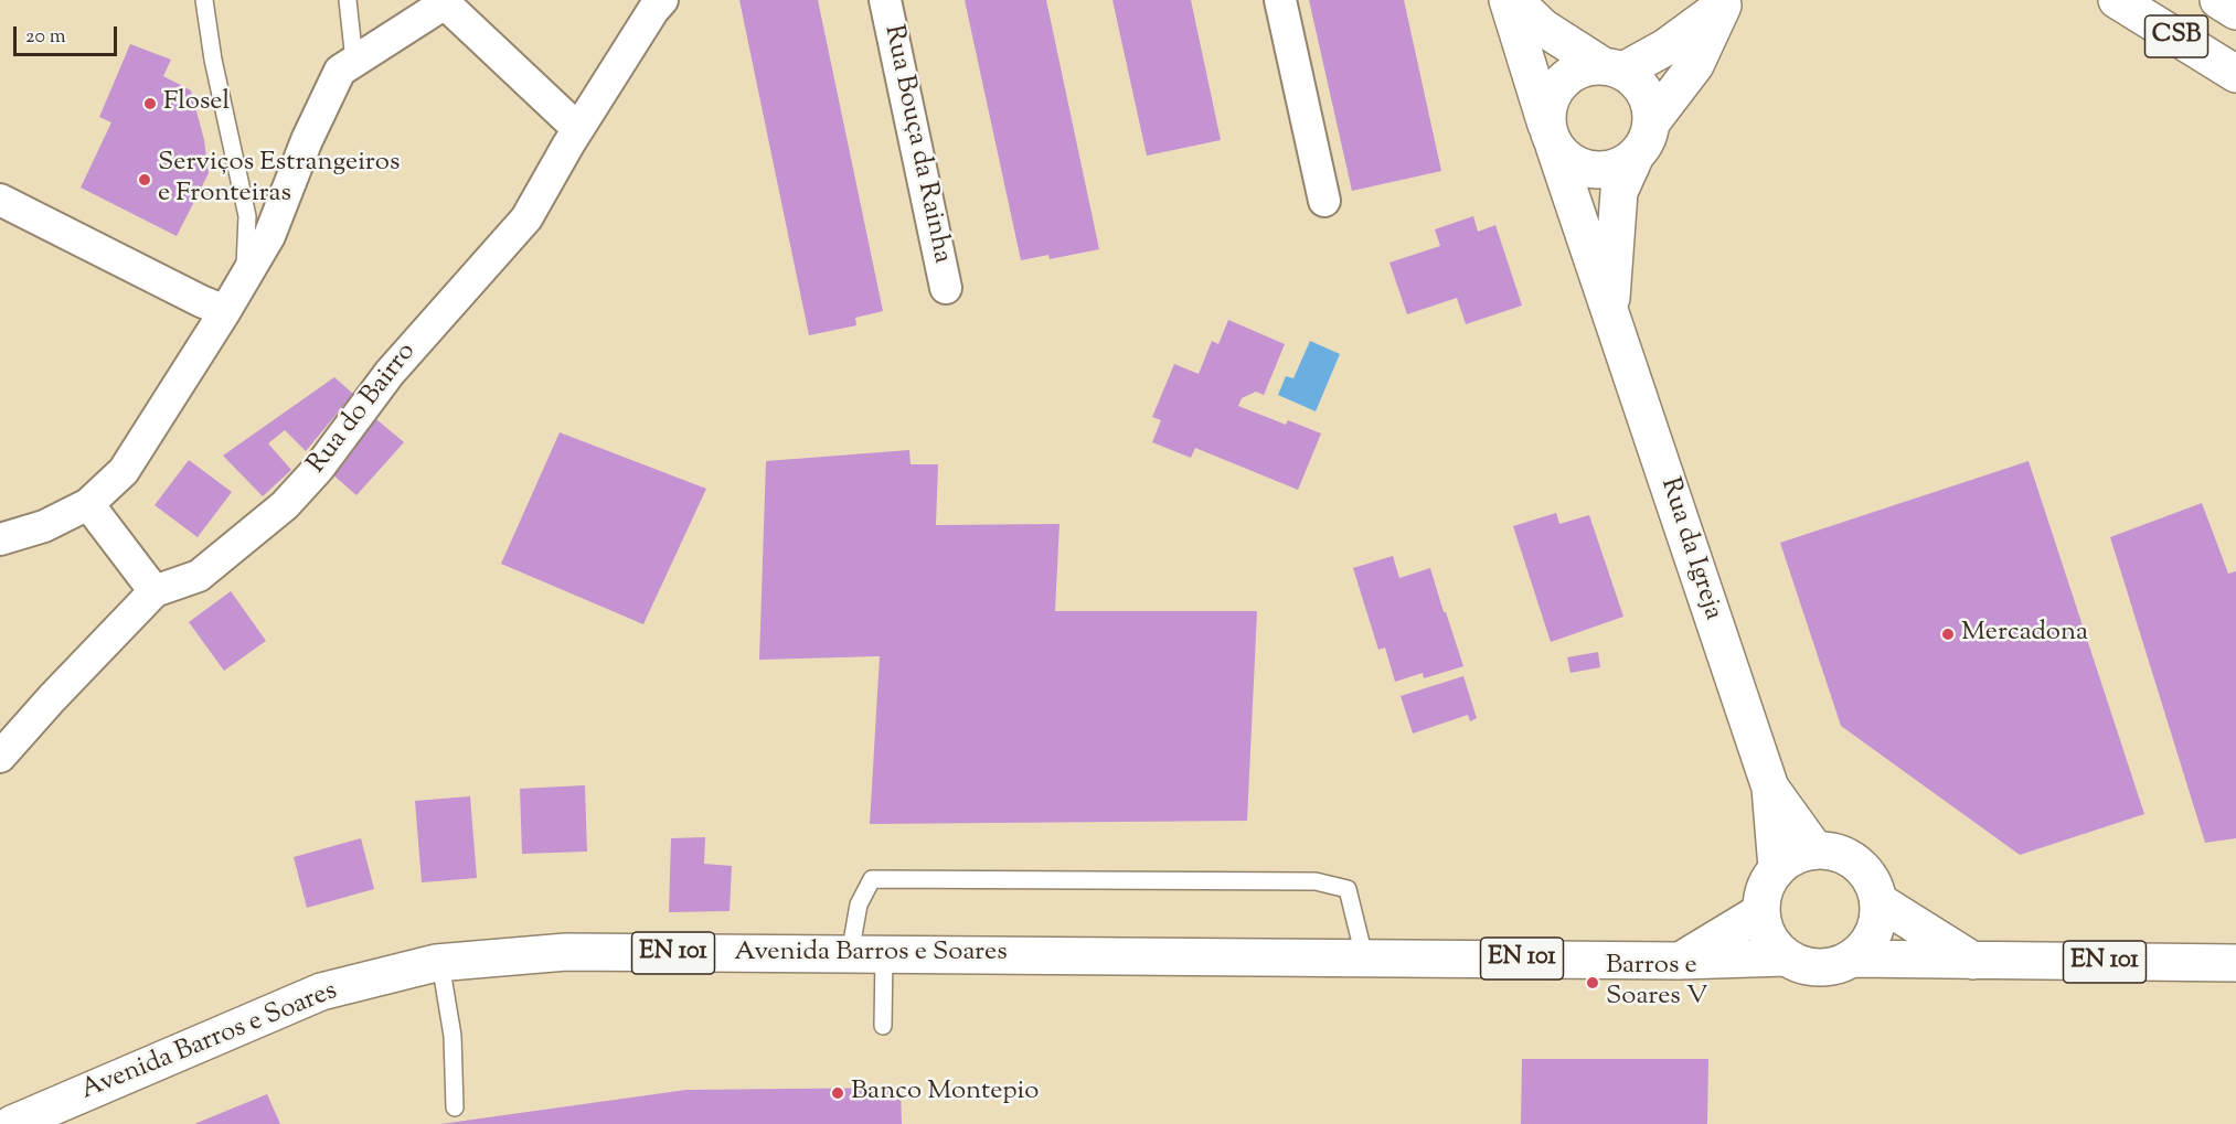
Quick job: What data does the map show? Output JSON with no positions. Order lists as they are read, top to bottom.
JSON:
{
  "streets": {
    "main road": [
      "CSB",
      "Rua da Igreja",
      "EN 101",
      "Avenida Barros e Soares"
    ],
    "street": ["Rua Bouça da Rainha", "Rua do Bairro"]
  },
  "crossings": [
    ["Rua da Igreja", "EN 101"],
    ["Rua da Igreja", "Avenida Barros e Soares"],
    ["EN 101", "Avenida Barros e Soares"]
  ],
  "places": [
    "Flosel",
    "Serviços Estrangeiros e Fronteiras",
    "Mercadona",
    "Barros e Soares V",
    "Banco Montepio"
  ],
  "scale_bar": "20 m"
}
